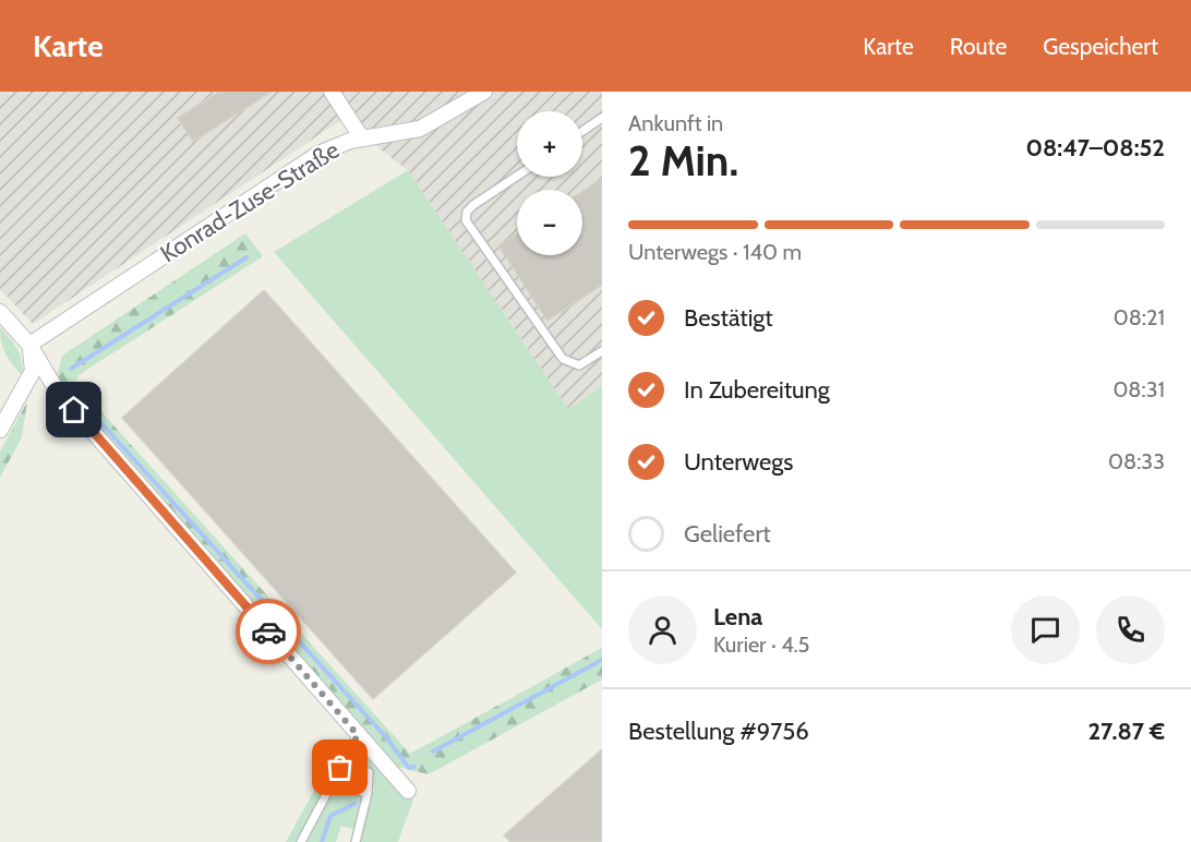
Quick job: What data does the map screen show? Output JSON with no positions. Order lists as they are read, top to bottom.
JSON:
{
  "streets": {
    "street": ["Konrad-Zuse-Straße"]
  },
  "page": {
    "header": "Karte",
    "nav": ["Karte", "Route", "Gespeichert"],
    "heading": ["2 Min.", "Ankunft in", "08:47–08:52"],
    "panel": [
      "Lena",
      "Kurier · 4.5",
      "Bestellung #9756",
      "27.87 €"
    ],
    "map_buttons": ["+", "−"],
    "bar": "Unterwegs · 140 m",
    "list": [
      ["Bestätigt", "08:21"],
      ["In Zubereitung", "08:31"],
      ["Unterwegs", "08:33"],
      "Geliefert"
    ]
  }
}
